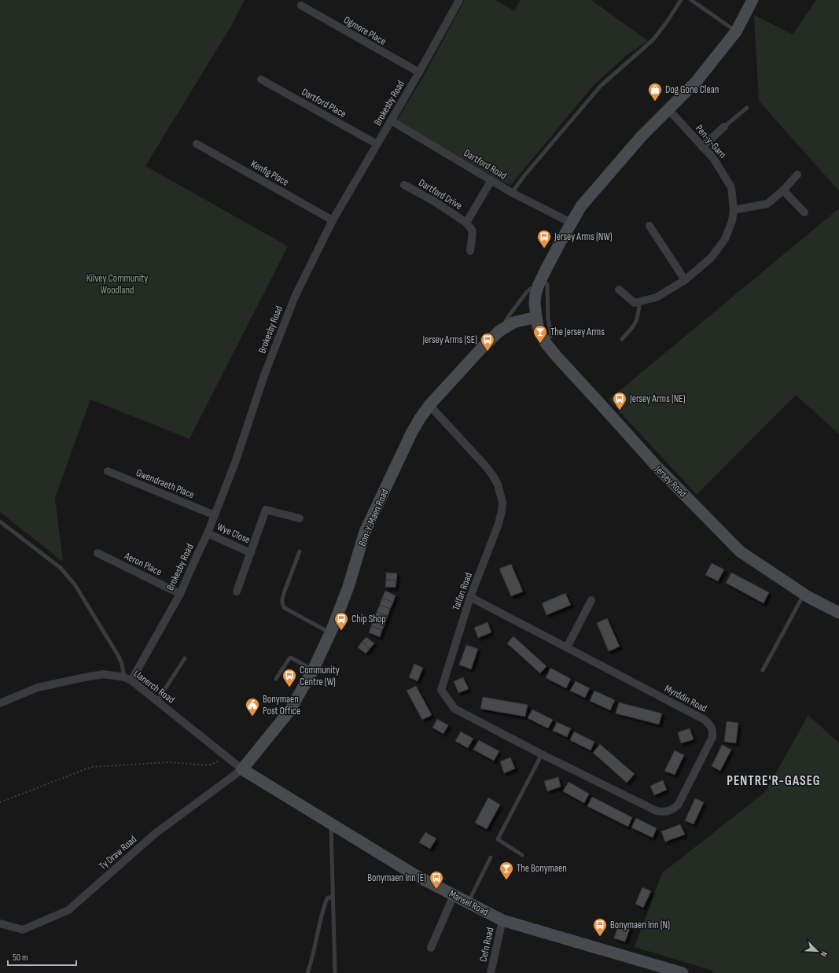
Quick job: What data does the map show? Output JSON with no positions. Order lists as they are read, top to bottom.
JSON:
{
  "streets": {
    "street": [
      "Ogmore Place",
      "Dartford Place",
      "Brokesby Road",
      "Pen-y-Garn",
      "Dartford Road",
      "Kenfig Place",
      "Dartford Drive",
      "Jersey Road",
      "Gwendraeth Place",
      "Bon-Y-Maen Road",
      "Wye Close",
      "Aeron Place",
      "Talfan Road",
      "Llanerch Road",
      "Myrddin Road",
      "Ty Draw Road",
      "Mansel Road",
      "Cefn Road"
    ]
  },
  "crossings": [
    ["Ogmore Place", "Brokesby Road"],
    ["Dartford Place", "Brokesby Road"],
    ["Brokesby Road", "Dartford Road"],
    ["Brokesby Road", "Kenfig Place"],
    ["Brokesby Road", "Gwendraeth Place"],
    ["Brokesby Road", "Wye Close"],
    ["Brokesby Road", "Aeron Place"],
    ["Brokesby Road", "Llanerch Road"],
    ["Pen-y-Garn", "Jersey Road"],
    ["Dartford Road", "Dartford Drive"],
    ["Dartford Road", "Jersey Road"],
    ["Jersey Road", "Bon-Y-Maen Road"],
    ["Bon-Y-Maen Road", "Talfan Road"],
    ["Bon-Y-Maen Road", "Llanerch Road"],
    ["Bon-Y-Maen Road", "Ty Draw Road"],
    ["Bon-Y-Maen Road", "Mansel Road"],
    ["Talfan Road", "Myrddin Road"],
    ["Llanerch Road", "Ty Draw Road"],
    ["Llanerch Road", "Mansel Road"],
    ["Ty Draw Road", "Mansel Road"],
    ["Mansel Road", "Cefn Road"]
  ],
  "districts": ["PENTRE'R-GASEG"],
  "parks": ["Kilvey Community Woodland"],
  "places": {
    "shop": ["Dog Gone Clean"],
    "bus stop": [
      "Jersey Arms (NW)",
      "Jersey Arms (SE)",
      "Jersey Arms (NE)",
      "Chip Shop",
      "Community Centre (W)",
      "Bonymaen Inn (E)",
      "Bonymaen Inn (N)"
    ],
    "bar": ["The Jersey Arms", "The Bonymaen"],
    "public building": ["Bonymaen Post Office"]
  },
  "scale_bar": "50 m",
  "north": "bottom right"
}
